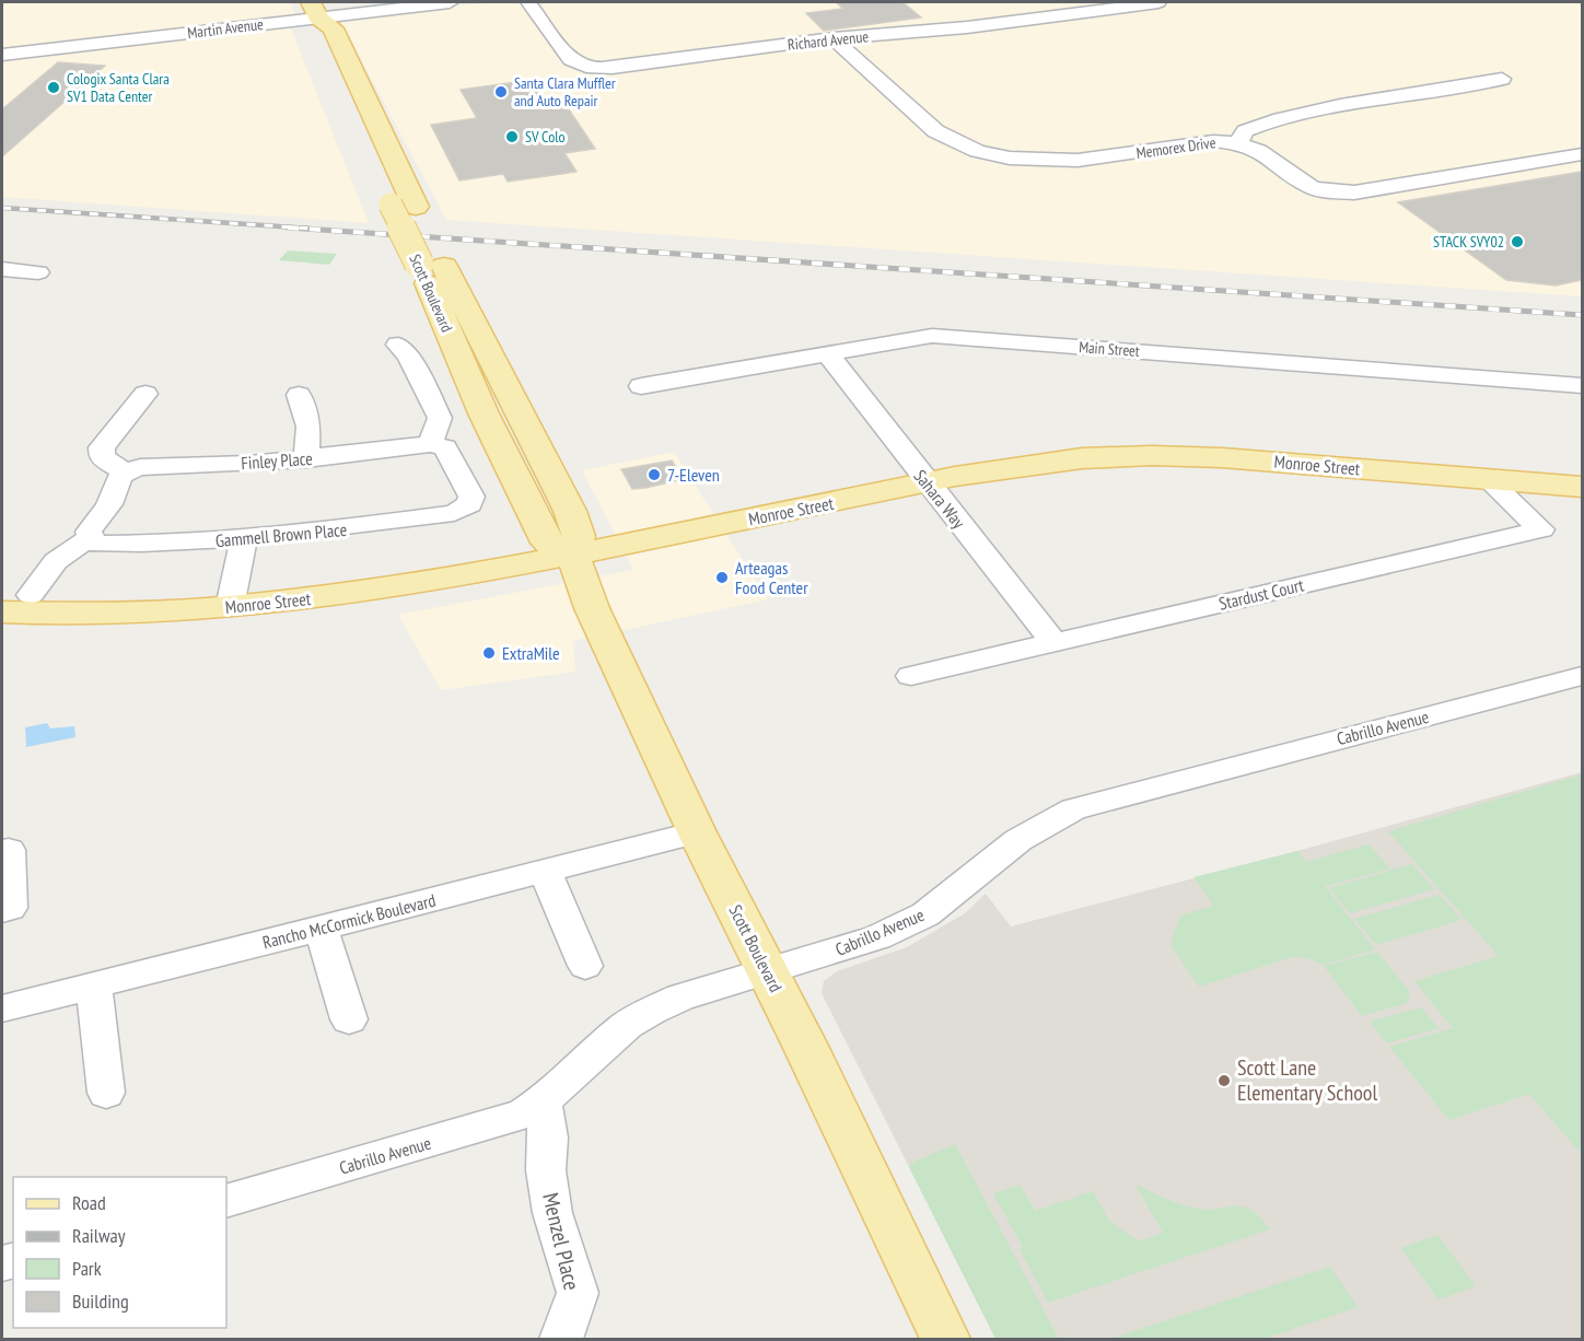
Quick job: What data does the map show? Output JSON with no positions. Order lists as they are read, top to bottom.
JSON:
{
  "streets": {
    "main road": ["Scott Boulevard", "Monroe Street"],
    "street": [
      "Martin Avenue",
      "Richard Avenue",
      "Memorex Drive",
      "Main Street",
      "Finley Place",
      "Sahara Way",
      "Gammell Brown Place",
      "Stardust Court",
      "Cabrillo Avenue",
      "Rancho McCormick Boulevard",
      "Menzel Place"
    ]
  },
  "crossings": [
    ["Martin Avenue", "Scott Boulevard"],
    ["Richard Avenue", "Memorex Drive"],
    ["Scott Boulevard", "Monroe Street"],
    ["Scott Boulevard", "Cabrillo Avenue"],
    ["Scott Boulevard", "Rancho McCormick Boulevard"],
    ["Main Street", "Sahara Way"],
    ["Finley Place", "Gammell Brown Place"],
    ["Monroe Street", "Sahara Way"],
    ["Monroe Street", "Stardust Court"],
    ["Sahara Way", "Stardust Court"],
    ["Cabrillo Avenue", "Menzel Place"]
  ],
  "places": [
    "Cologix Santa Clara SV1 Data Center",
    "Santa Clara Muffler and Auto Repair",
    "SV Colo",
    "STACK SVY02",
    "7-Eleven",
    "Arteagas Food Center",
    "ExtraMile",
    "Scott Lane Elementary School"
  ],
  "legend": [
    "Road",
    "Railway",
    "Park",
    "Building"
  ]
}
